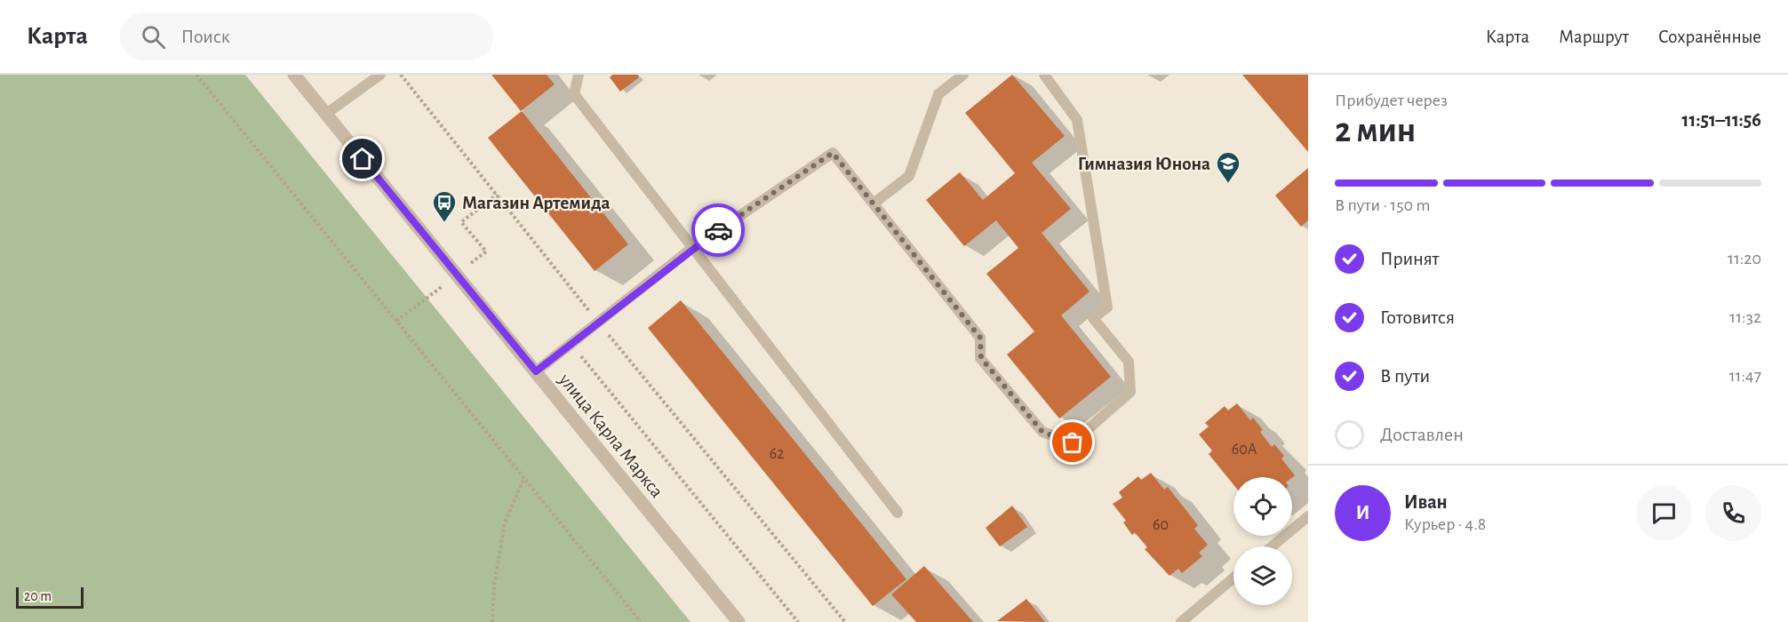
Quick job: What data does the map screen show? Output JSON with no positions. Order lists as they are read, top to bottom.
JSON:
{
  "streets": {
    "street": ["улица Карла Маркса"]
  },
  "places": {
    "school or university": ["Гимназия Юнона"],
    "bus stop": ["Магазин Артемида"]
  },
  "house_numbers": ["60А", "62", "60"],
  "scale_bar": "20 m",
  "page": {
    "header": "Карта",
    "search": "Поиск",
    "nav": ["Карта", "Маршрут", "Сохранённые"],
    "heading": ["2 мин", "Прибудет через", "11:51–11:56"],
    "panel": ["Иван", "Курьер · 4.8"],
    "bar": "В пути · 150 m",
    "list": [
      ["Принят", "11:20"],
      ["Готовится", "11:32"],
      ["В пути", "11:47"],
      "Доставлен"
    ],
    "round": "И",
    "scale": "20 m"
  }
}
